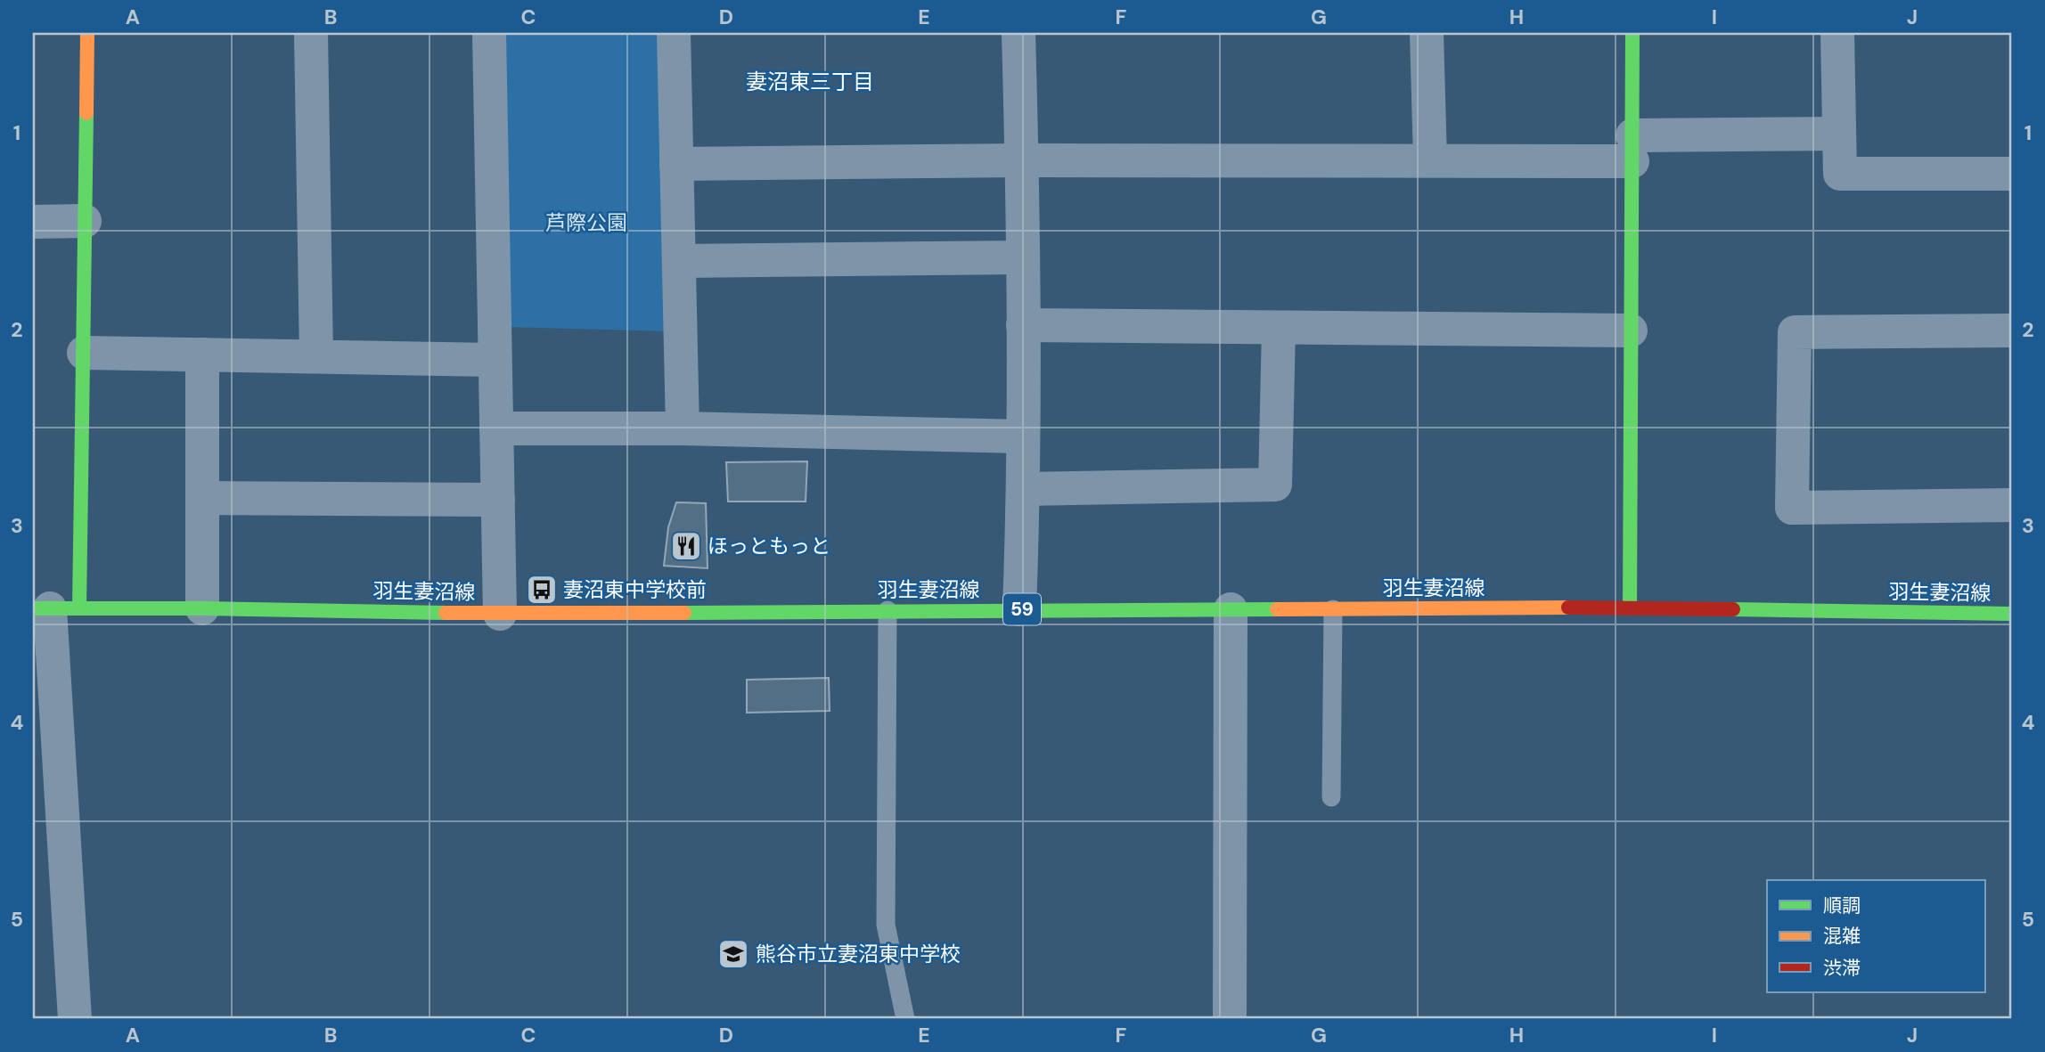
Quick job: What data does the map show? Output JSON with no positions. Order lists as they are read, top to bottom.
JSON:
{
  "streets": {
    "main road": ["羽生妻沼線", "59"]
  },
  "districts": ["妻沼東三丁目"],
  "parks": ["芦際公園"],
  "places": {
    "restaurant": ["ほっともっと"],
    "bus stop": ["妻沼東中学校前"],
    "school or university": ["熊谷市立妻沼東中学校"]
  },
  "legend": ["順調", "混雑", "渋滞"],
  "grid": {
    "columns": [
      "A",
      "B",
      "C",
      "D",
      "E",
      "F",
      "G",
      "H",
      "I",
      "J"
    ],
    "rows": [
      "1",
      "2",
      "3",
      "4",
      "5"
    ]
  }
}
